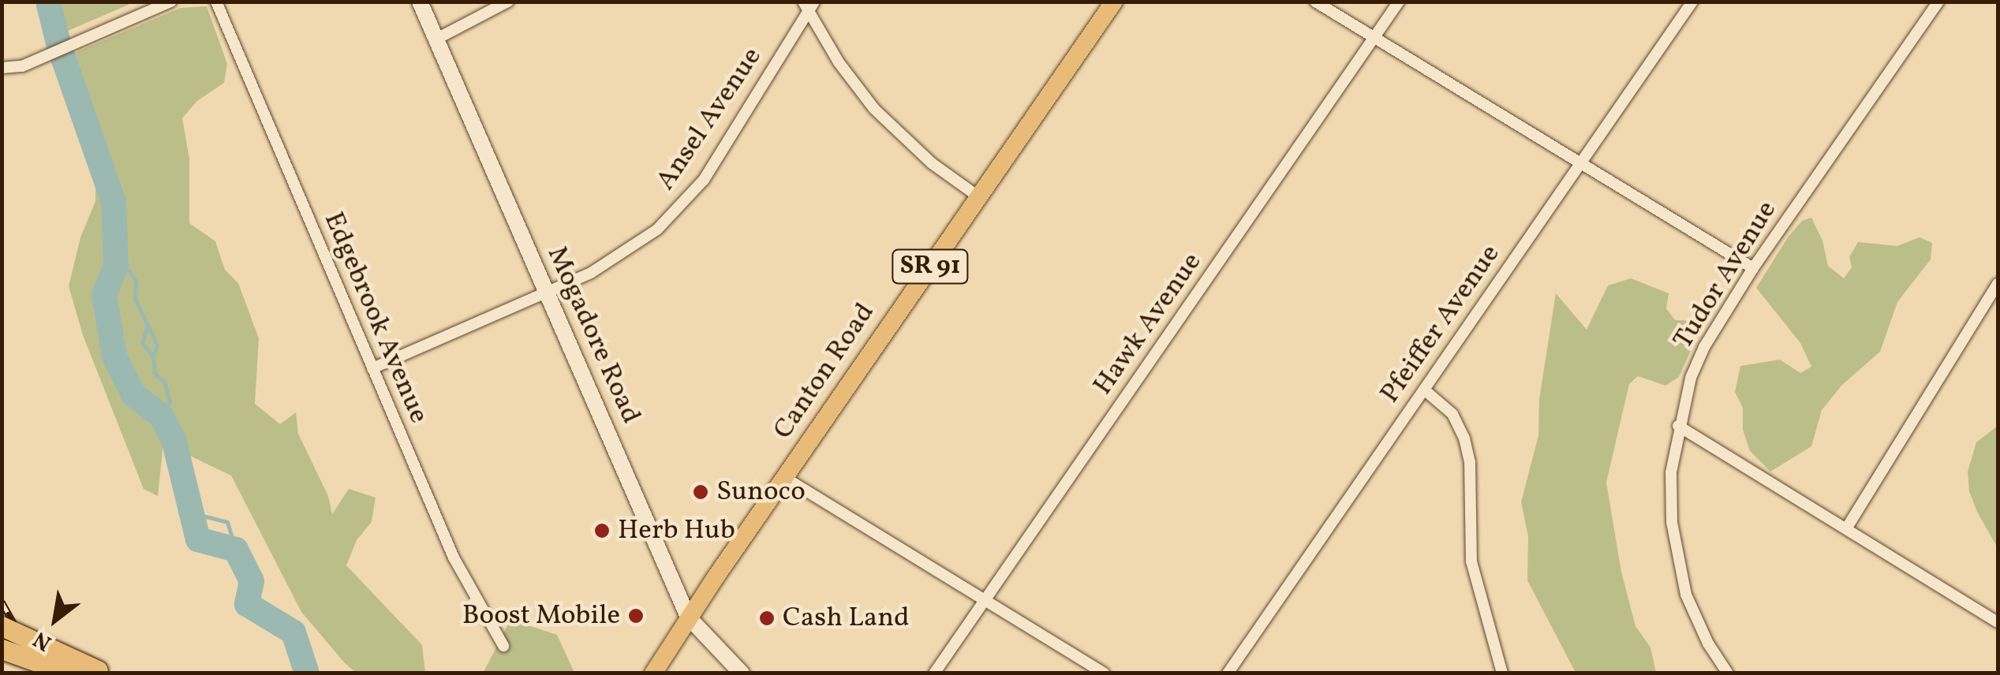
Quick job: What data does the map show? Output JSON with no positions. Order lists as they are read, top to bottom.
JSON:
{
  "streets": {
    "main road": ["SR 91", "Canton Road"],
    "street": [
      "Ansel Avenue",
      "Tudor Avenue",
      "Edgebrook Avenue",
      "Hawk Avenue",
      "Pfeiffer Avenue",
      "Mogadore Road"
    ]
  },
  "crossings": [
    ["Ansel Avenue", "Edgebrook Avenue"],
    ["Ansel Avenue", "Mogadore Road"],
    ["SR 91", "Mogadore Road"],
    ["SR 91", "Canton Road"],
    ["Mogadore Road", "Canton Road"]
  ],
  "places": [
    "Sunoco",
    "Herb Hub",
    "Boost Mobile",
    "Cash Land"
  ],
  "north": "bottom left"
}
